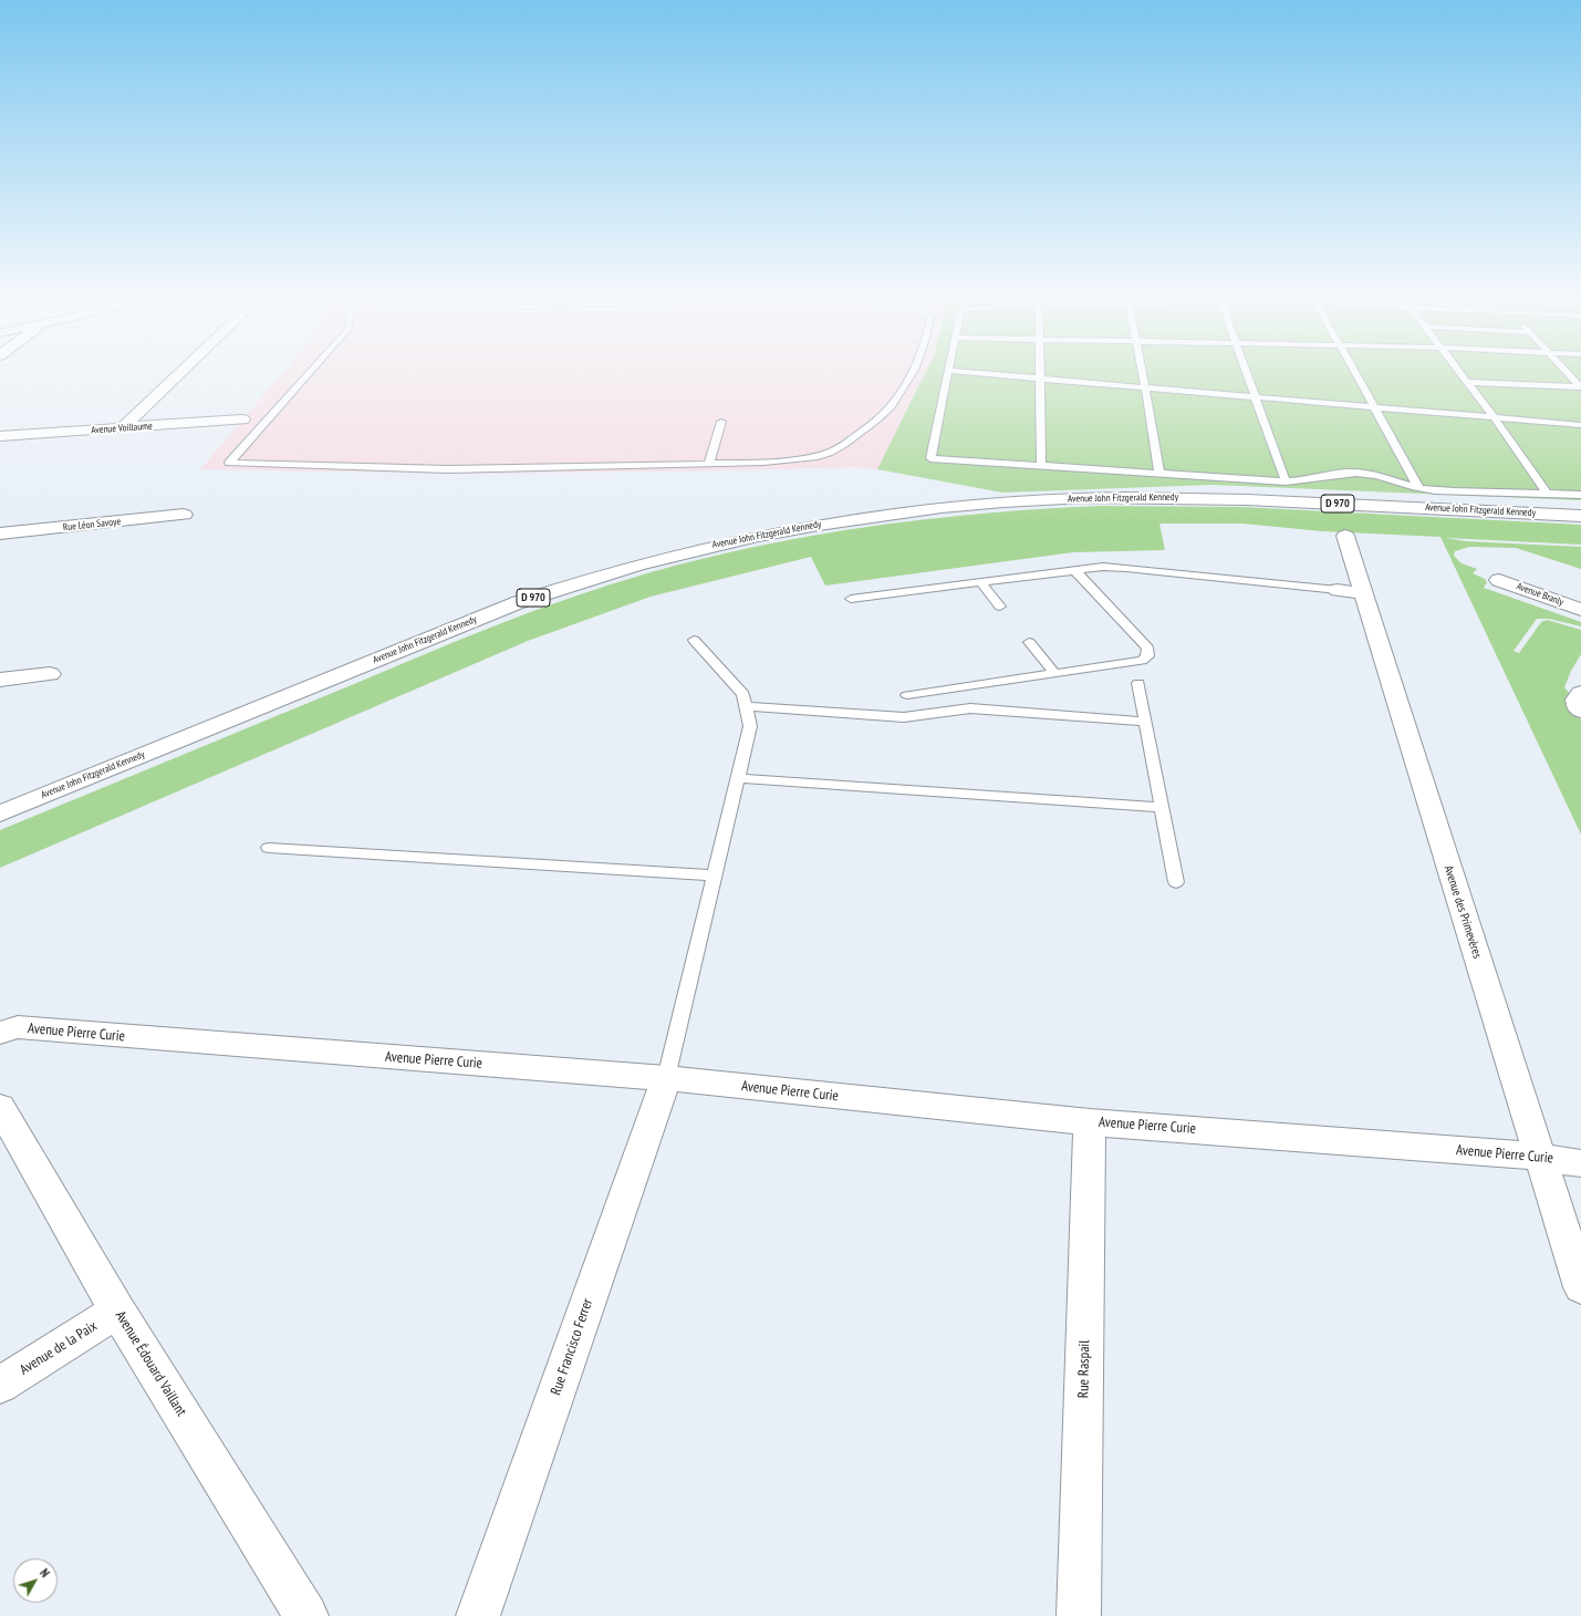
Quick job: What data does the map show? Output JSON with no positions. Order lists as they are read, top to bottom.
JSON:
{
  "streets": {
    "street": [
      "Avenue Voillaume",
      "Avenue John Fitzgerald Kennedy",
      "D 970",
      "Rue Léon Savoye",
      "Avenue Branly",
      "Avenue des Primevères",
      "Avenue Pierre Curie",
      "Rue Francisco Ferrer",
      "Avenue de la Paix",
      "Avenue Édouard Vaillant",
      "Rue Raspail"
    ]
  },
  "crossings": [
    ["Avenue des Primevères", "Avenue Pierre Curie"],
    ["Avenue Pierre Curie", "Rue Francisco Ferrer"],
    ["Avenue Pierre Curie", "Rue Raspail"],
    ["Avenue de la Paix", "Avenue Édouard Vaillant"]
  ],
  "north": "top right"
}
